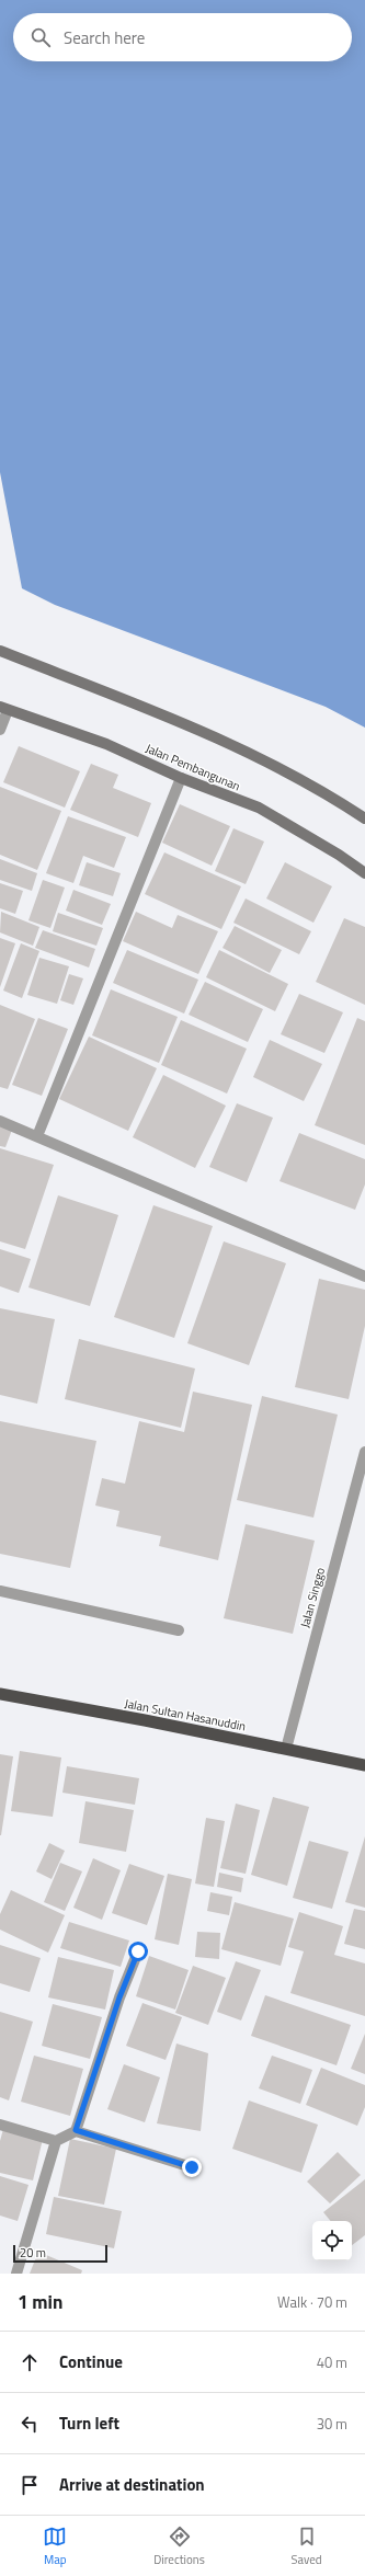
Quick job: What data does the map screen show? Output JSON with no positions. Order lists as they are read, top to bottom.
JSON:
{
  "streets": {
    "highway": ["Jalan Sultan Hasanuddin"],
    "main road": ["Jalan Pembangunan"],
    "street": ["Jalan Singgo"]
  },
  "crossings": [
    ["Jalan Singgo", "Jalan Sultan Hasanuddin"]
  ],
  "scale_bar": "20 m",
  "page": {
    "search": "Search here",
    "scale": "20 m",
    "heading": ["1 min", "Walk · 70 m"],
    "list": [
      ["Continue", "40 m"],
      ["Turn left", "30 m"],
      "Arrive at destination"
    ],
    "nav": ["Map", "Directions", "Saved"]
  }
}
